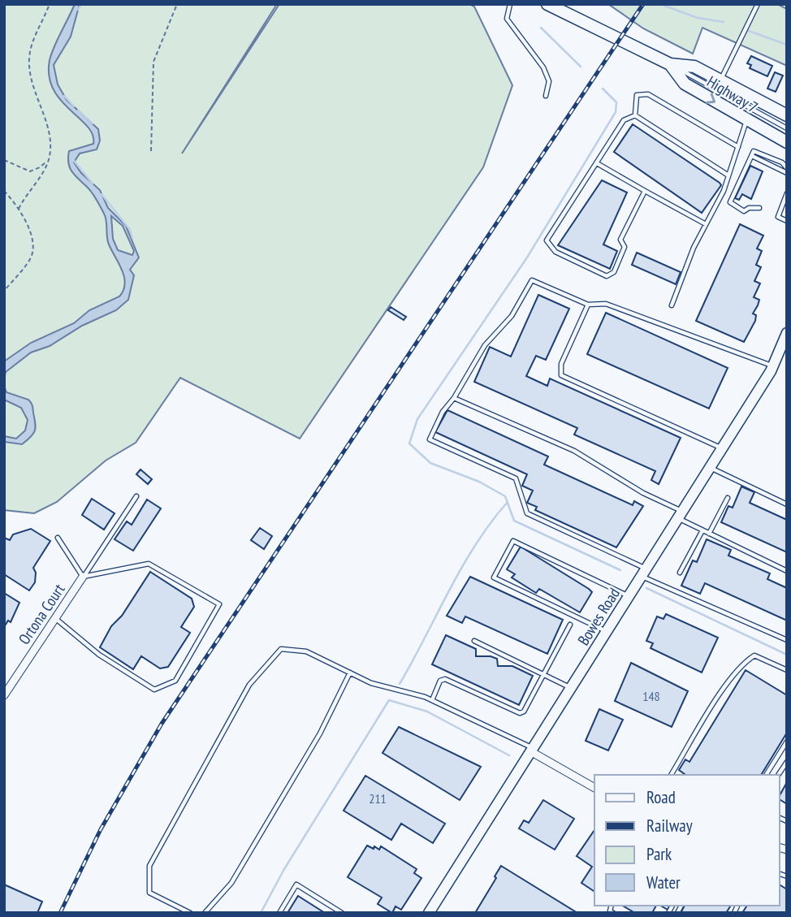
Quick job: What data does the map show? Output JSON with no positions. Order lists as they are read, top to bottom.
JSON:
{
  "streets": {
    "main road": ["Highway 7"],
    "street": ["Ortona Court", "Bowes Road"]
  },
  "house_numbers": ["148", "211"],
  "legend": [
    "Road",
    "Railway",
    "Park",
    "Water"
  ]
}
